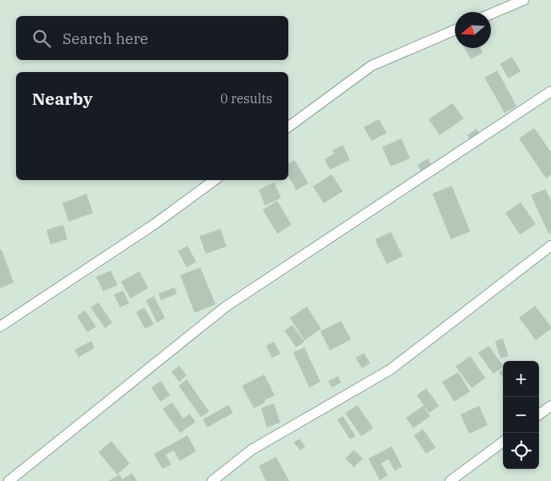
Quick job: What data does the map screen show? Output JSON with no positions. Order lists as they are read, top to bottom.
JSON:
{
  "north": "left",
  "page": {
    "search": "Search here",
    "heading": ["Nearby", "0 results"],
    "map_buttons": ["+", "−"]
  }
}
